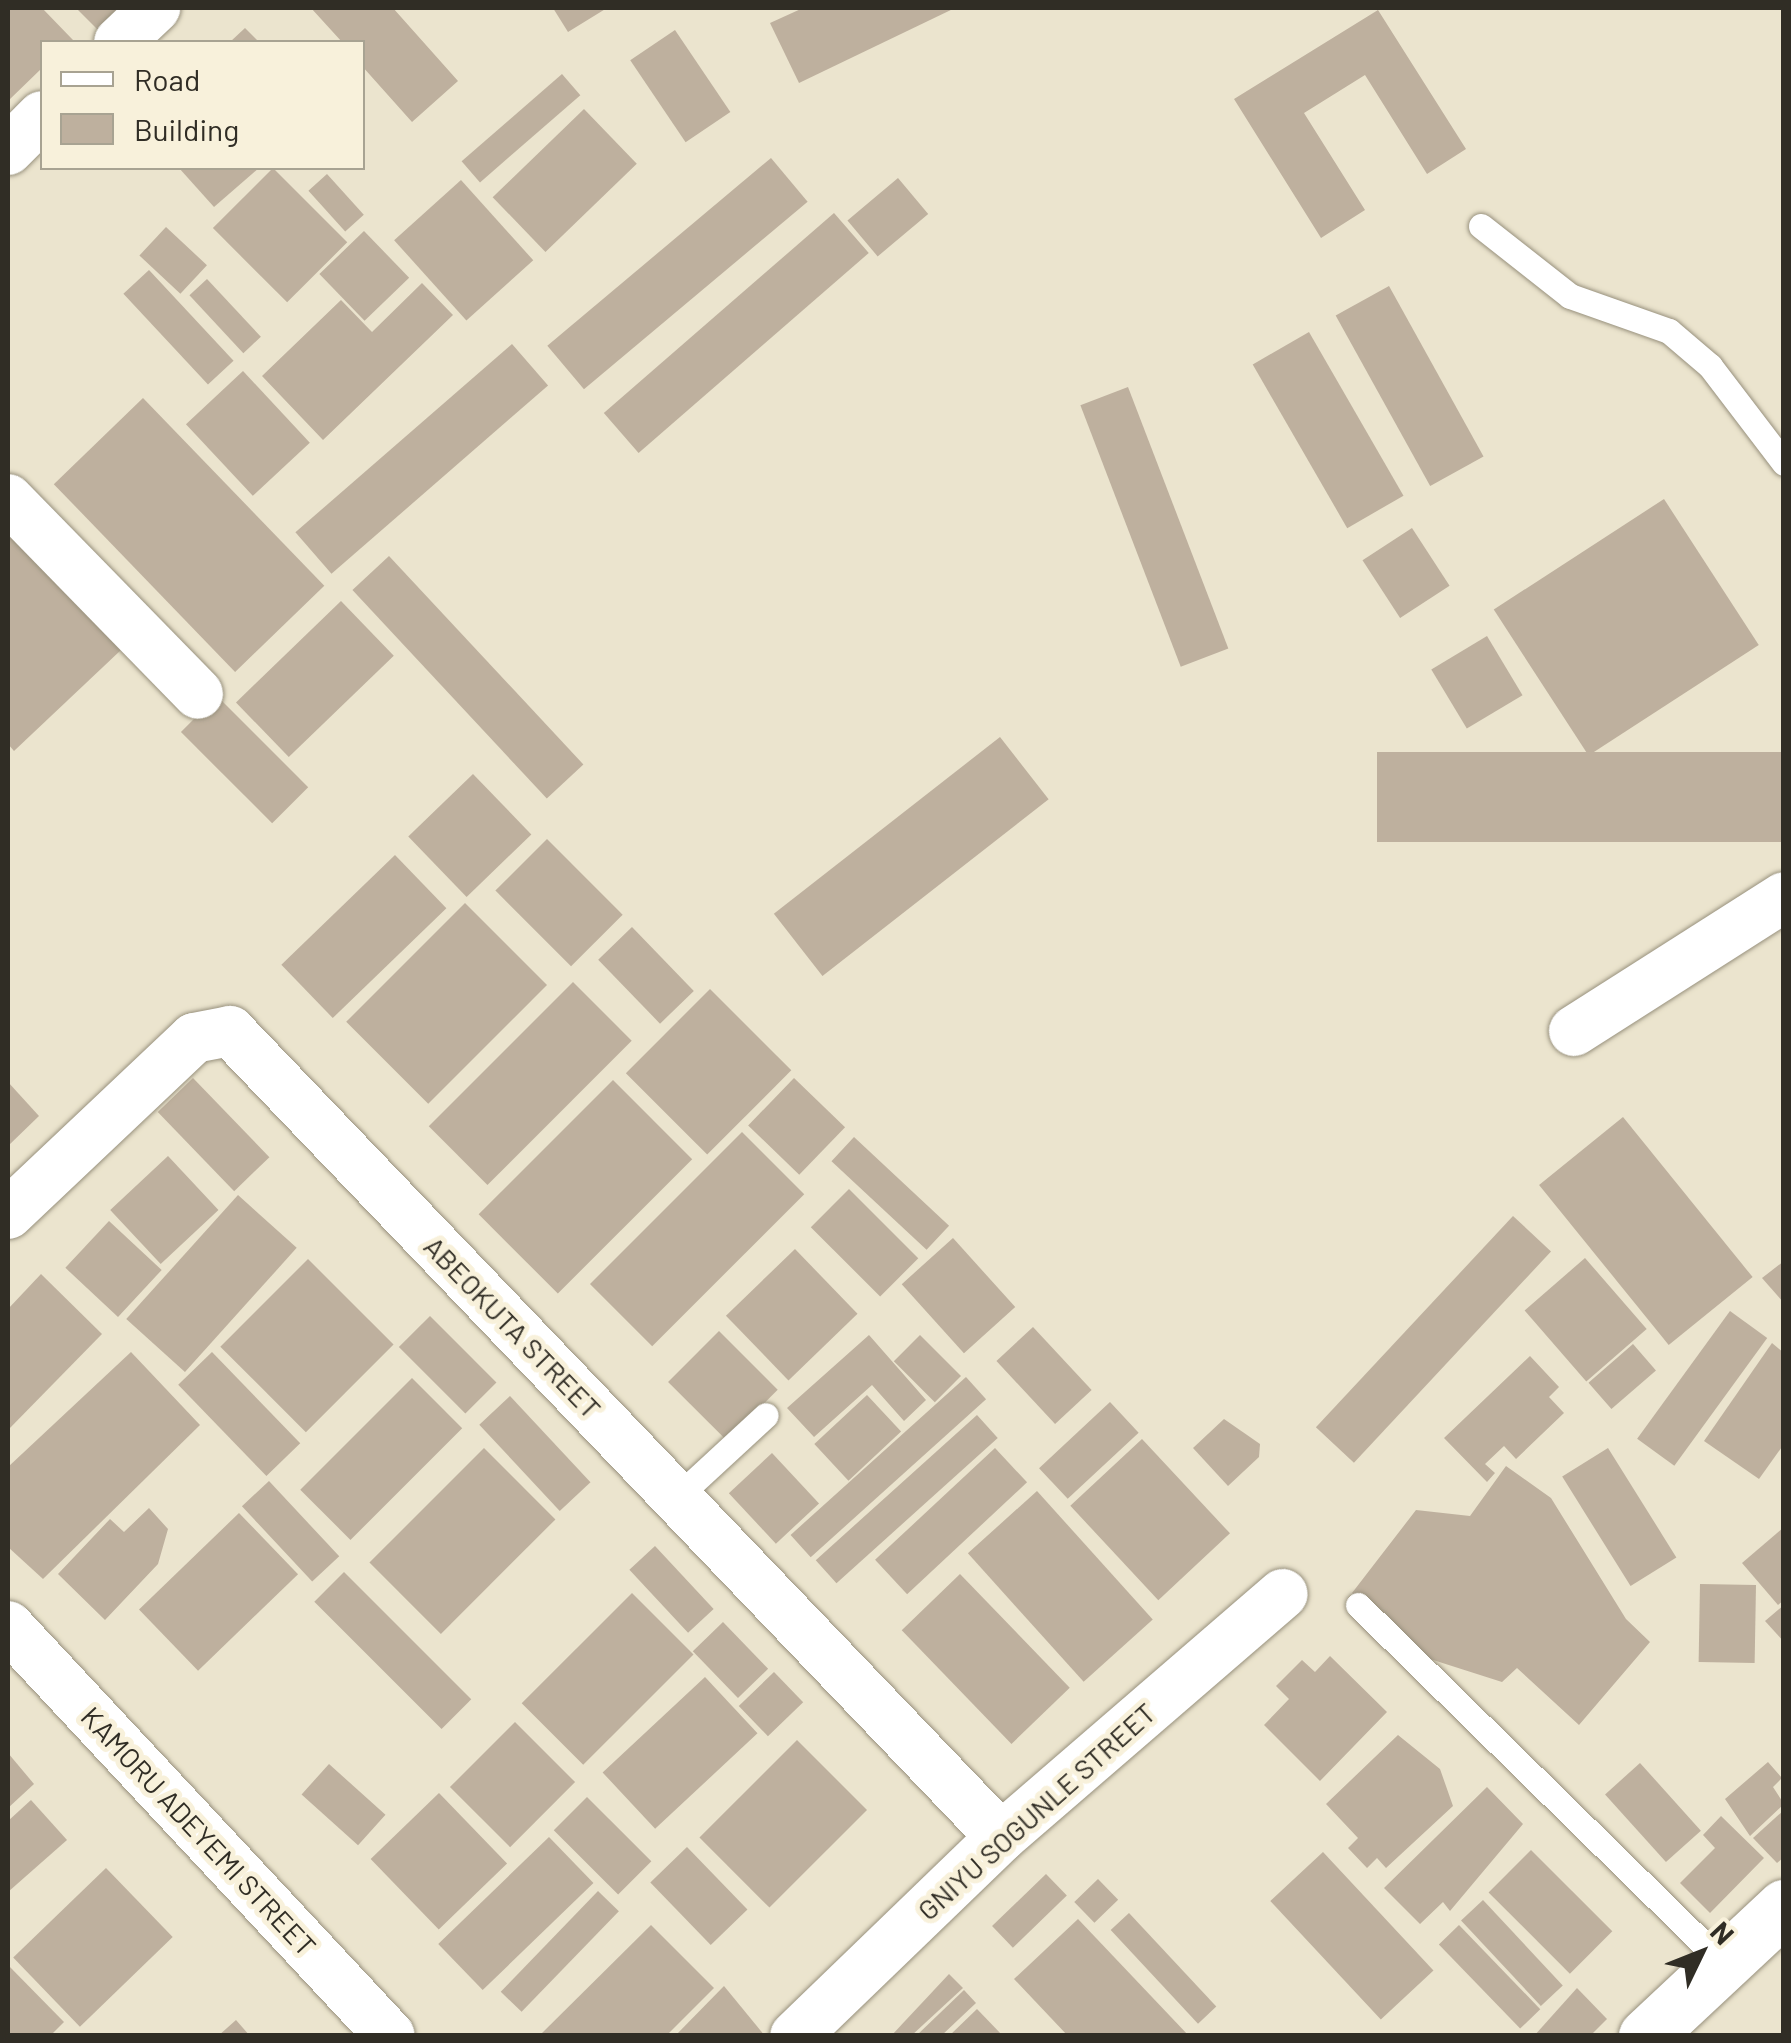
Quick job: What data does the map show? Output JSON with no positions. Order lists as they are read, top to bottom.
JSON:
{
  "streets": {
    "street": ["ABEOKUTA STREET", "GNIYU SOGUNLE STREET", "KAMORU ADEYEMI STREET"]
  },
  "crossings": [
    ["ABEOKUTA STREET", "GNIYU SOGUNLE STREET"]
  ],
  "legend": ["Road", "Building"],
  "north": "top right"
}
